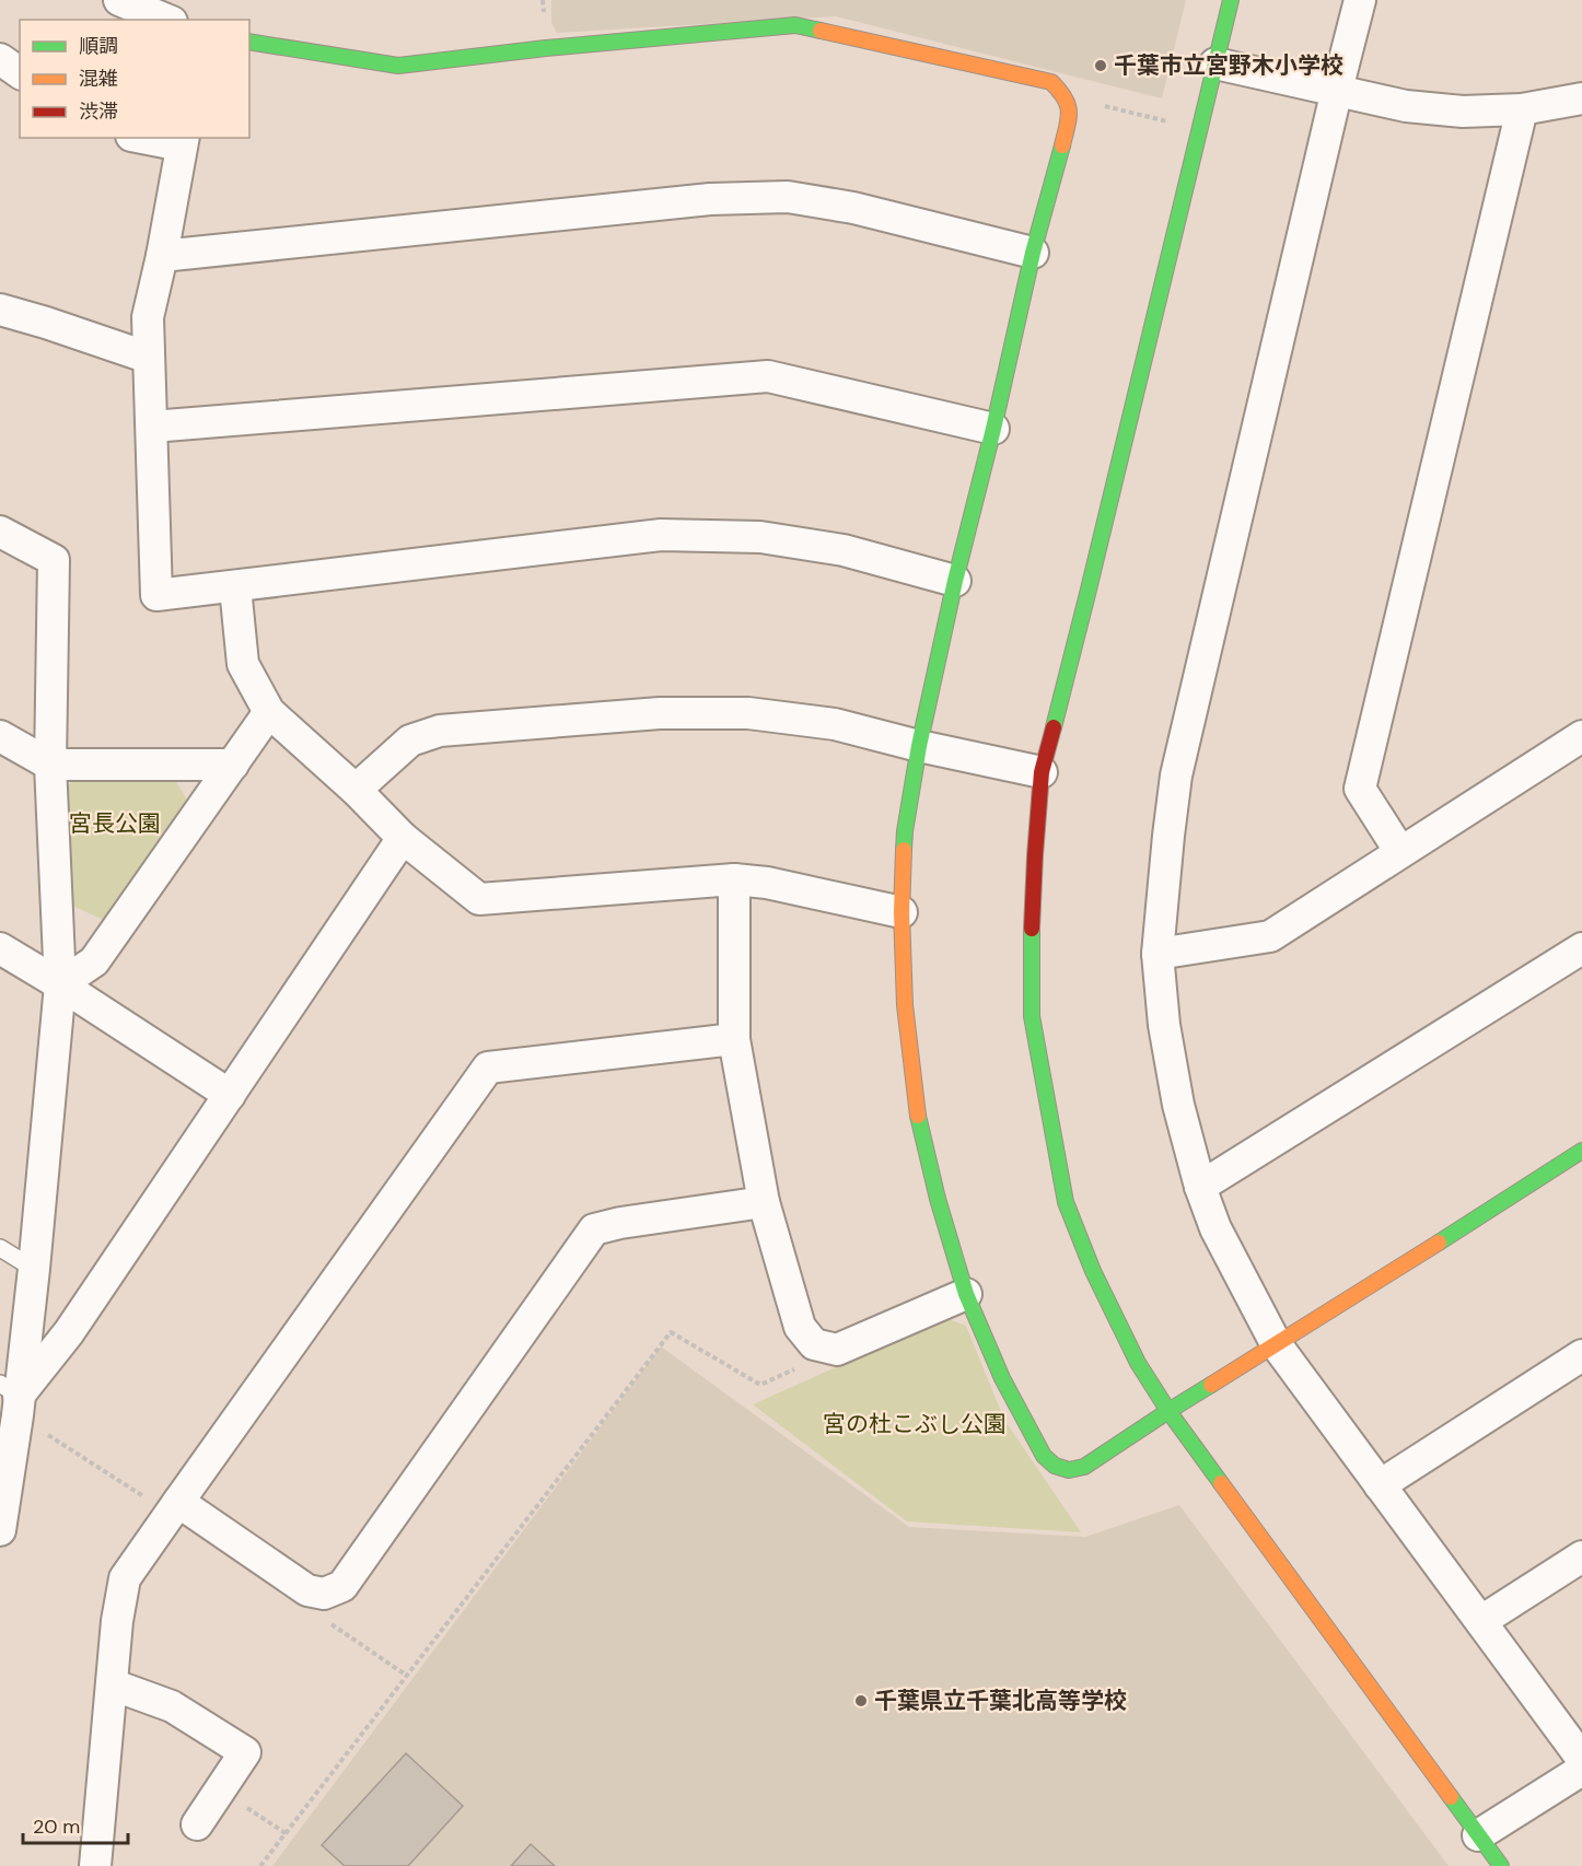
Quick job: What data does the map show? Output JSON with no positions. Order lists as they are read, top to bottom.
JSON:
{
  "parks": ["宮長公園", "宮の杜こぶし公園"],
  "places": ["千葉市立宮野木小学校", "千葉県立千葉北高等学校"],
  "legend": ["順調", "混雑", "渋滞"],
  "scale_bar": "20 m"
}
